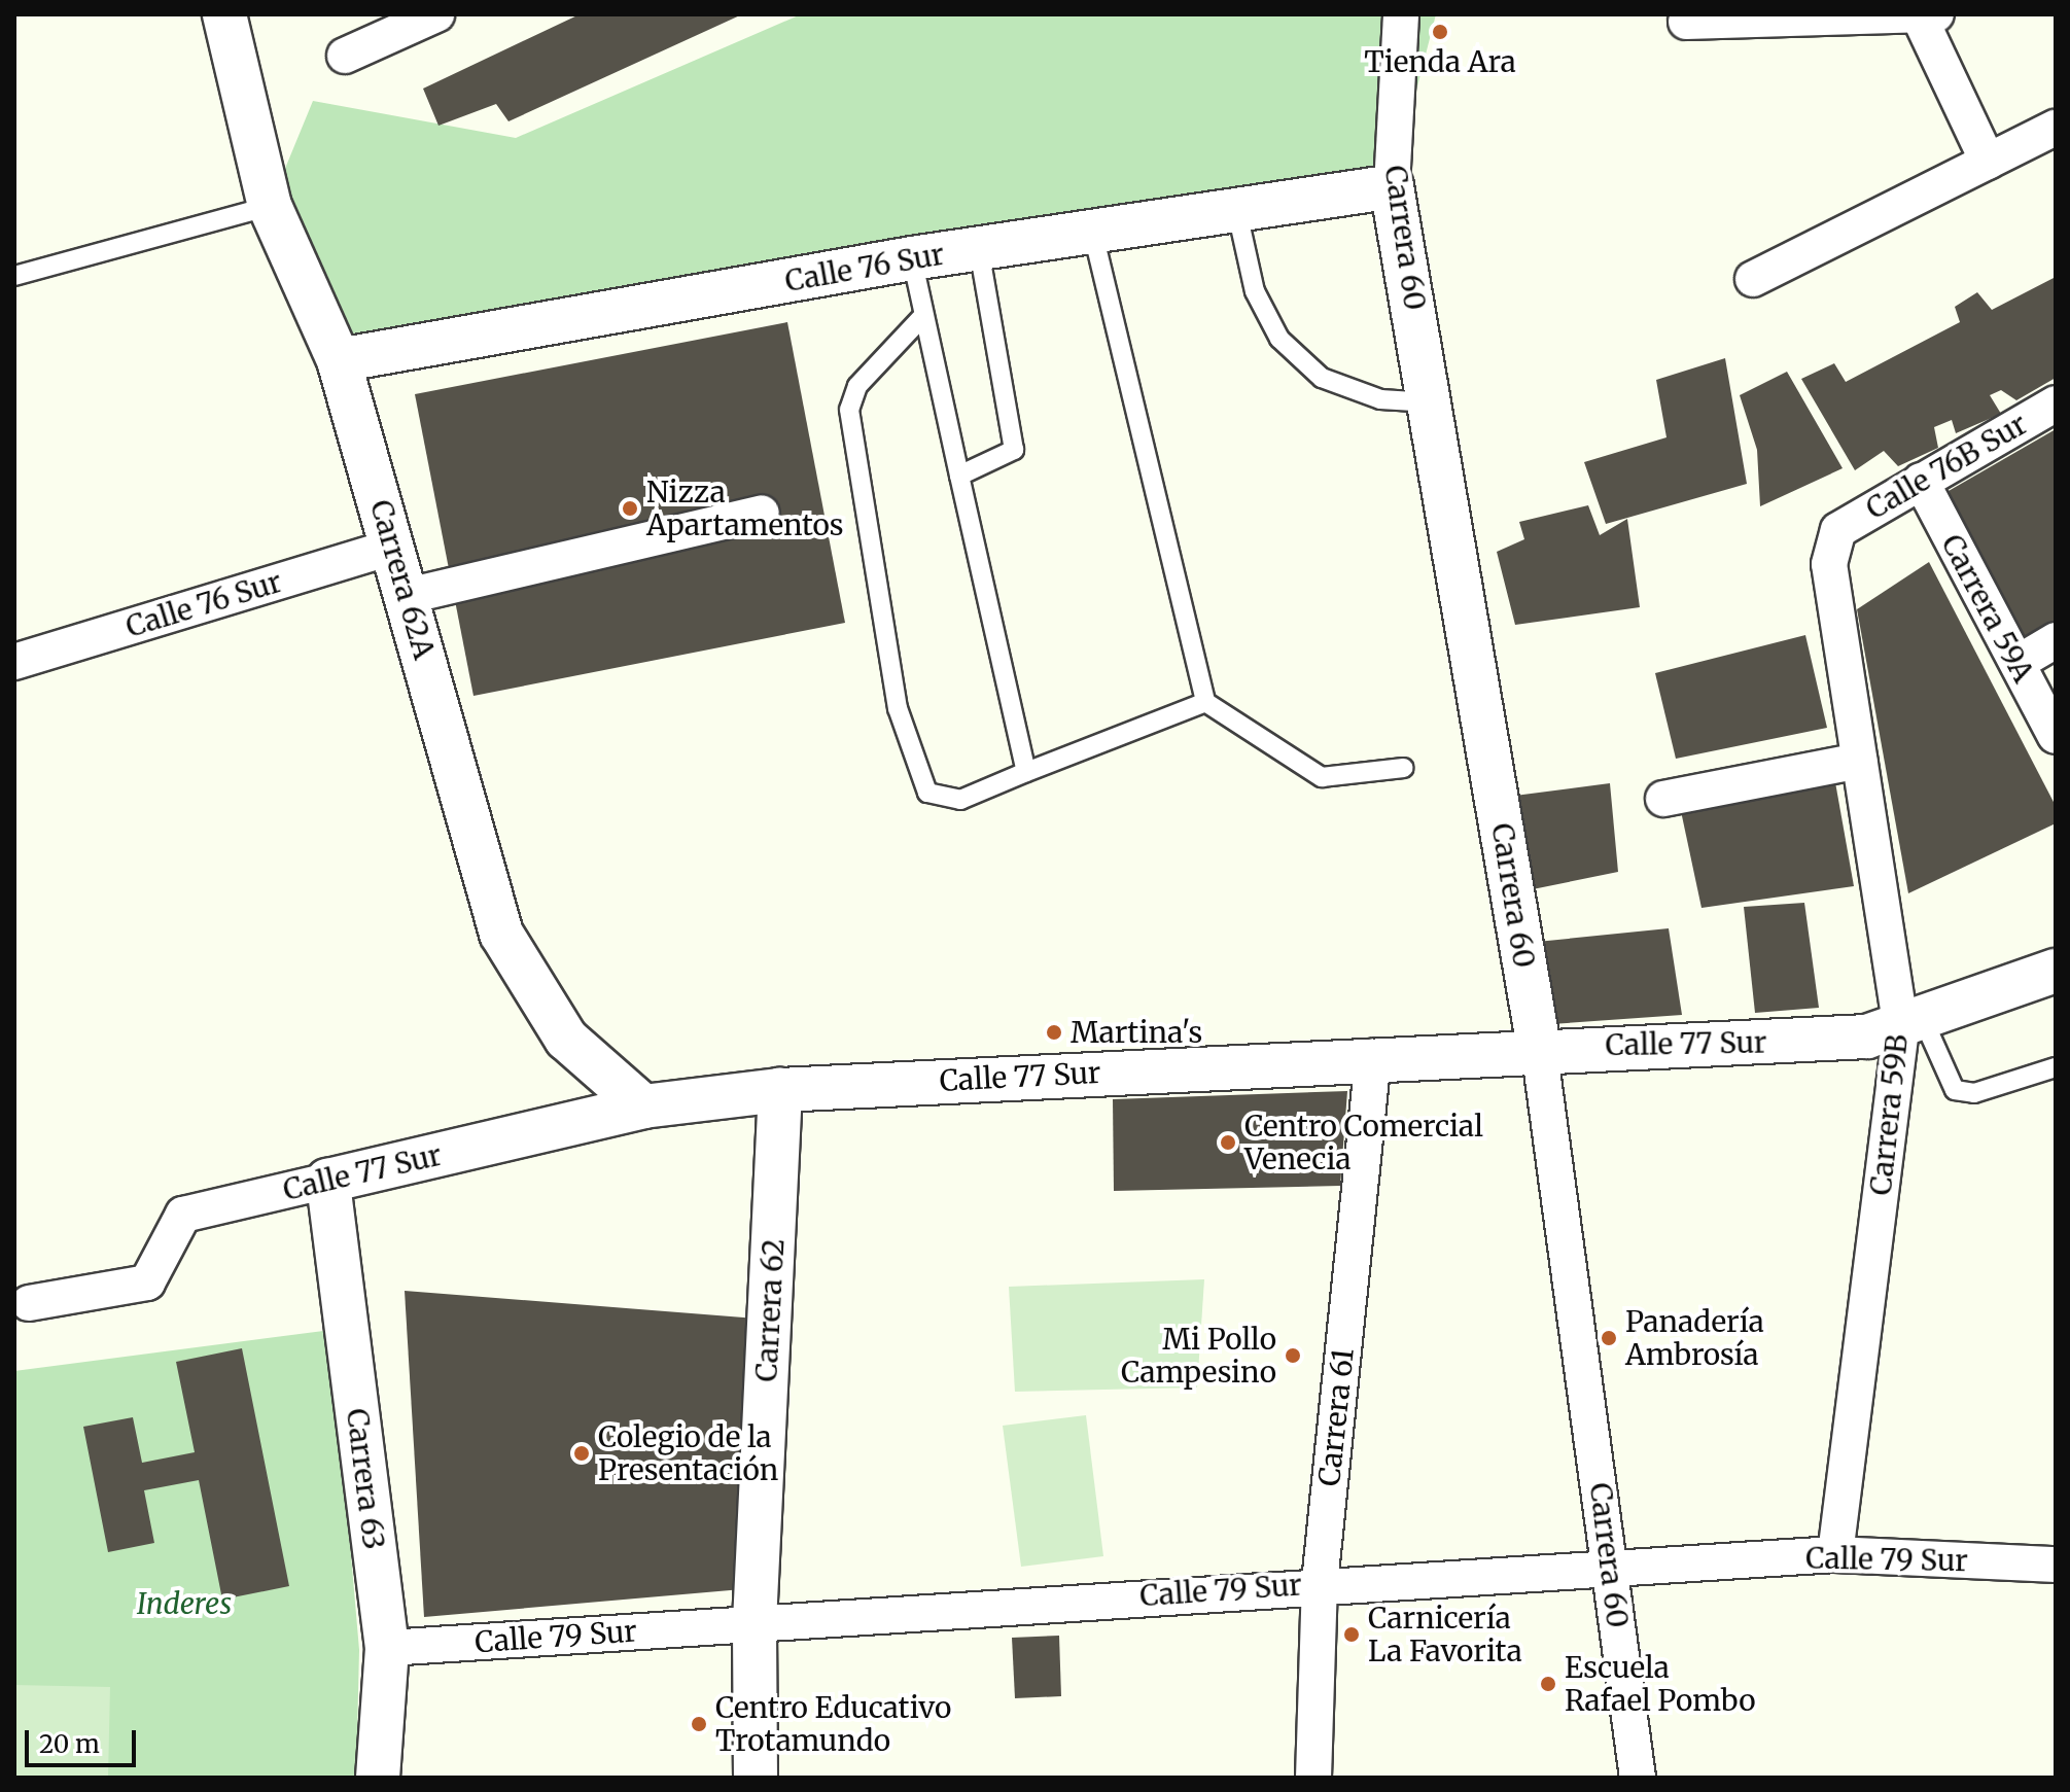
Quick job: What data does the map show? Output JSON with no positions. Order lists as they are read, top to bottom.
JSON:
{
  "streets": {
    "street": [
      "Carrera 60",
      "Calle 76 Sur",
      "Calle 76B Sur",
      "Carrera 62A",
      "Carrera 59A",
      "Calle 77 Sur",
      "Carrera 59B",
      "Carrera 62",
      "Carrera 61",
      "Carrera 63",
      "Calle 79 Sur"
    ]
  },
  "crossings": [
    ["Carrera 60", "Calle 76 Sur"],
    ["Carrera 60", "Calle 77 Sur"],
    ["Carrera 60", "Calle 79 Sur"],
    ["Calle 76 Sur", "Carrera 62A"],
    ["Calle 76B Sur", "Carrera 59A"],
    ["Calle 76B Sur", "Carrera 59B"],
    ["Carrera 62A", "Calle 77 Sur"],
    ["Calle 77 Sur", "Carrera 59B"],
    ["Calle 77 Sur", "Carrera 62"],
    ["Calle 77 Sur", "Carrera 61"],
    ["Calle 77 Sur", "Carrera 63"],
    ["Carrera 59B", "Calle 79 Sur"],
    ["Carrera 62", "Calle 79 Sur"],
    ["Carrera 61", "Calle 79 Sur"],
    ["Carrera 63", "Calle 79 Sur"]
  ],
  "parks": ["Inderes"],
  "places": [
    "Tienda Ara",
    "Nizza Apartamentos",
    "Martina's",
    "Centro Comercial Venecia",
    "Panadería Ambrosía",
    "Mi Pollo Campesino",
    "Colegio de la Presentación",
    "Carnicería La Favorita",
    "Escuela Rafael Pombo",
    "Centro Educativo Trotamundo"
  ],
  "scale_bar": "20 m"
}
